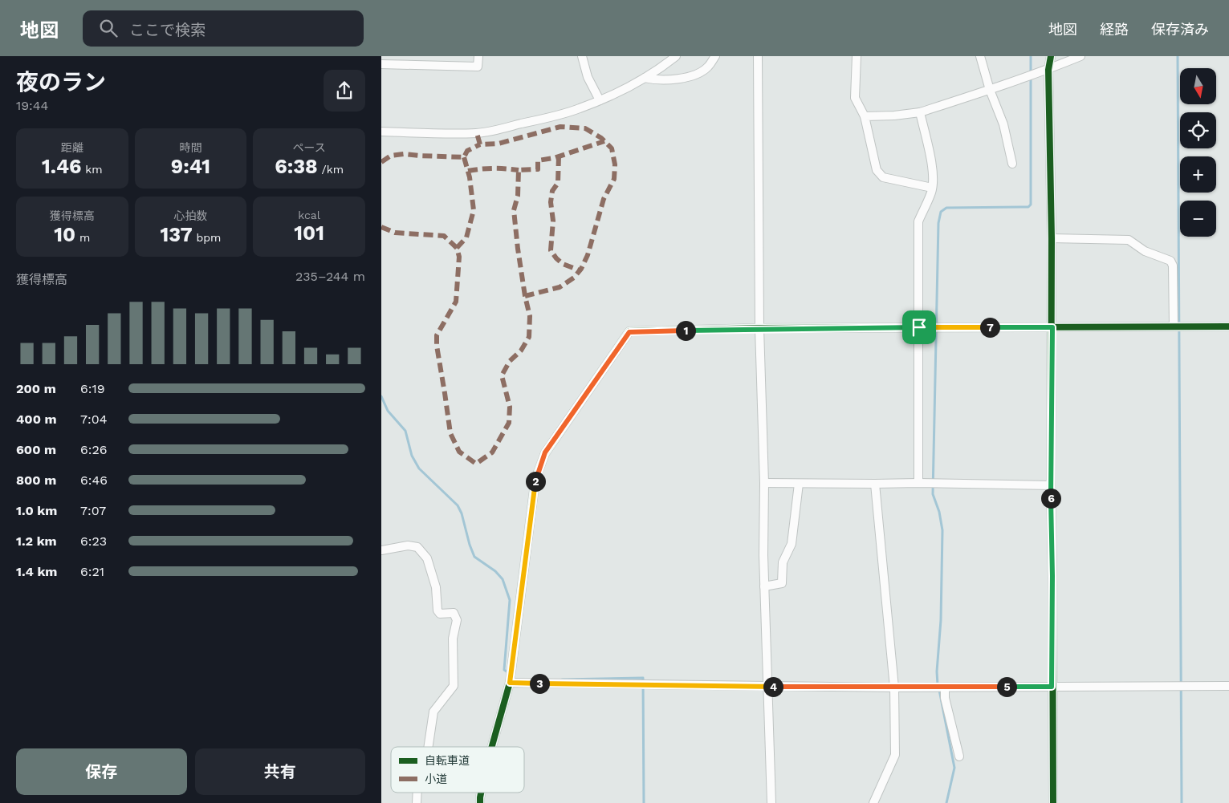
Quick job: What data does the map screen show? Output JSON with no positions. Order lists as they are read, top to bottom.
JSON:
{
  "legend": ["自転車道", "小道"],
  "north": "bottom",
  "page": {
    "header": "地図",
    "search": "ここで検索",
    "nav": ["地図", "経路", "保存済み"],
    "heading": ["夜のラン", "19:44"],
    "map_buttons": ["+", "−"],
    "stats": [
      ["距離", "1.46 km"],
      ["時間", "9:41"],
      ["ペース", "6:38 /km"],
      ["獲得標高", "10 m"],
      ["心拍数", "137 bpm"],
      ["kcal", "101"]
    ],
    "chart": ["獲得標高", "235–244 m"],
    "pins": [
      "7",
      "1",
      "2",
      "6",
      "3",
      "4",
      "5"
    ],
    "list": [
      {
        "name": "200 m",
        "note": "6:19"
      },
      {
        "name": "400 m",
        "note": "7:04"
      },
      {
        "name": "600 m",
        "note": "6:26"
      },
      {
        "name": "800 m",
        "note": "6:46"
      },
      {
        "name": "1.0 km",
        "note": "7:07"
      },
      {
        "name": "1.2 km",
        "note": "6:23"
      },
      {
        "name": "1.4 km",
        "note": "6:21"
      }
    ],
    "buttons": ["保存", "共有"]
  }
}
